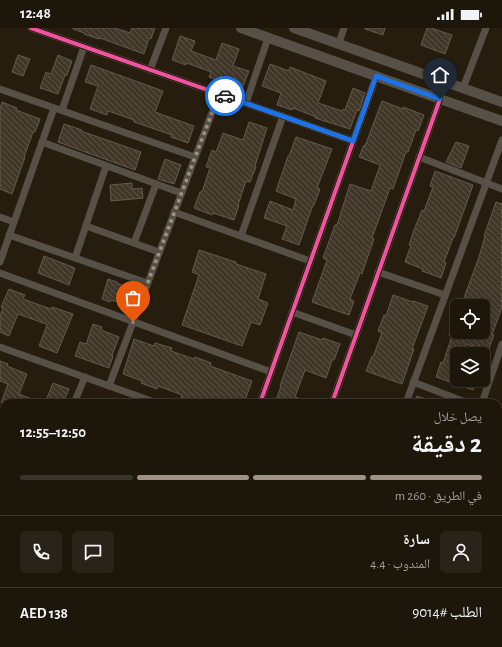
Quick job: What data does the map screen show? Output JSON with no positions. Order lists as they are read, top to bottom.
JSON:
{
  "page": {
    "status": "12:48",
    "heading": ["2 دقيقة", "يصل خلال", "12:50–12:55"],
    "panel": [
      "سارة",
      "المندوب · 4.4",
      "الطلب #9014",
      "AED 138"
    ],
    "bar": "في الطريق · 260 m"
  }
}
